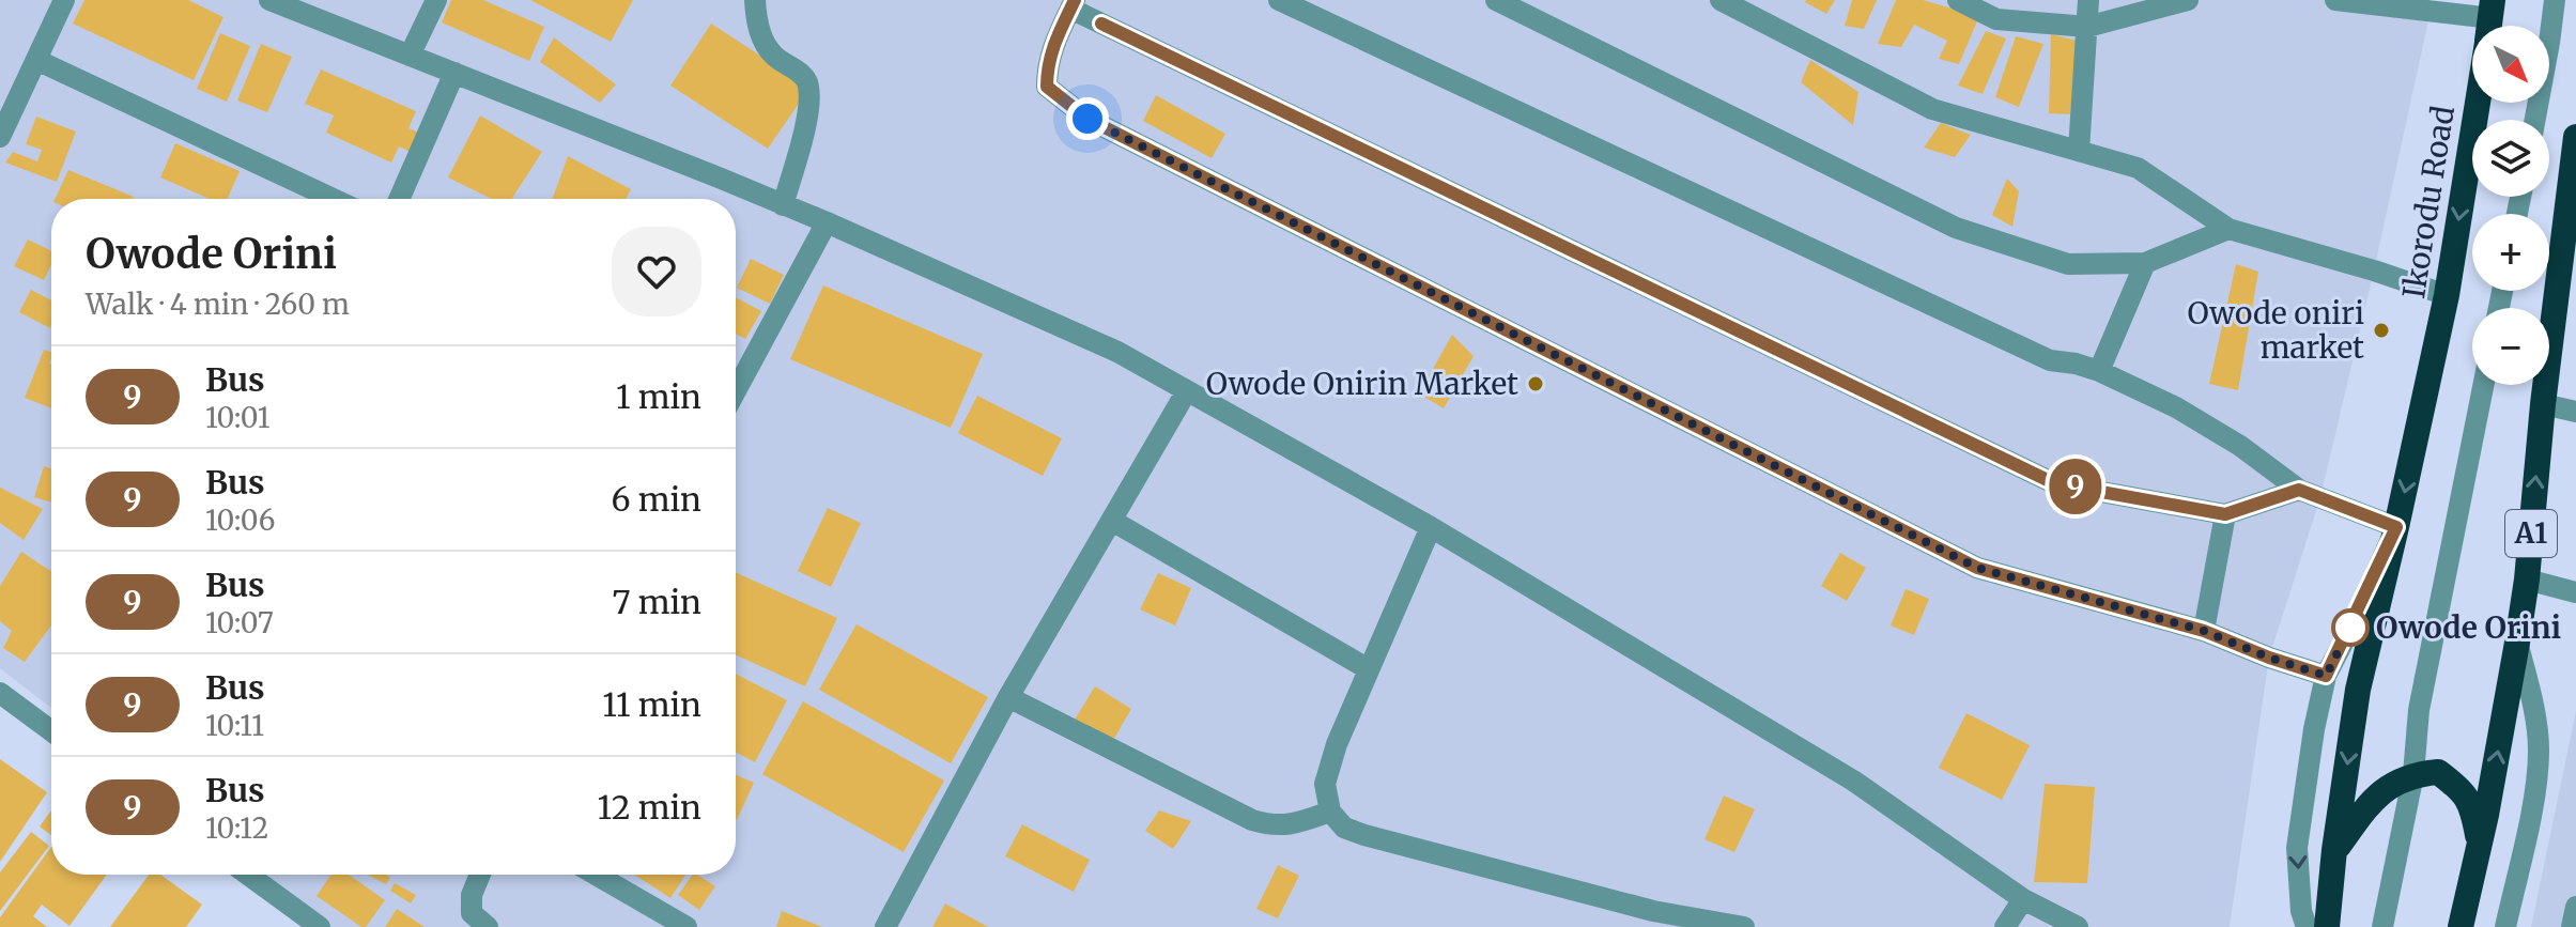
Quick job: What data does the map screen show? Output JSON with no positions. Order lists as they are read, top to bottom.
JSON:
{
  "streets": {
    "highway": ["Ikorodu Road", "A1"]
  },
  "places": ["Owode oniri market", "Owode Onirin Market", "Owode Orini"],
  "lines": ["bus line 9"],
  "north": "bottom right",
  "page": {
    "on_map": "9",
    "map_buttons": ["+", "−"],
    "heading": ["Owode Orini", "Walk · 4 min · 260 m"],
    "list": [
      {
        "mark": "9",
        "name": "Bus",
        "note": "10:01",
        "value": "1 min"
      },
      {
        "mark": "9",
        "name": "Bus",
        "note": "10:06",
        "value": "6 min"
      },
      {
        "mark": "9",
        "name": "Bus",
        "note": "10:07",
        "value": "7 min"
      },
      {
        "mark": "9",
        "name": "Bus",
        "note": "10:11",
        "value": "11 min"
      },
      {
        "mark": "9",
        "name": "Bus",
        "note": "10:12",
        "value": "12 min"
      }
    ]
  }
}
